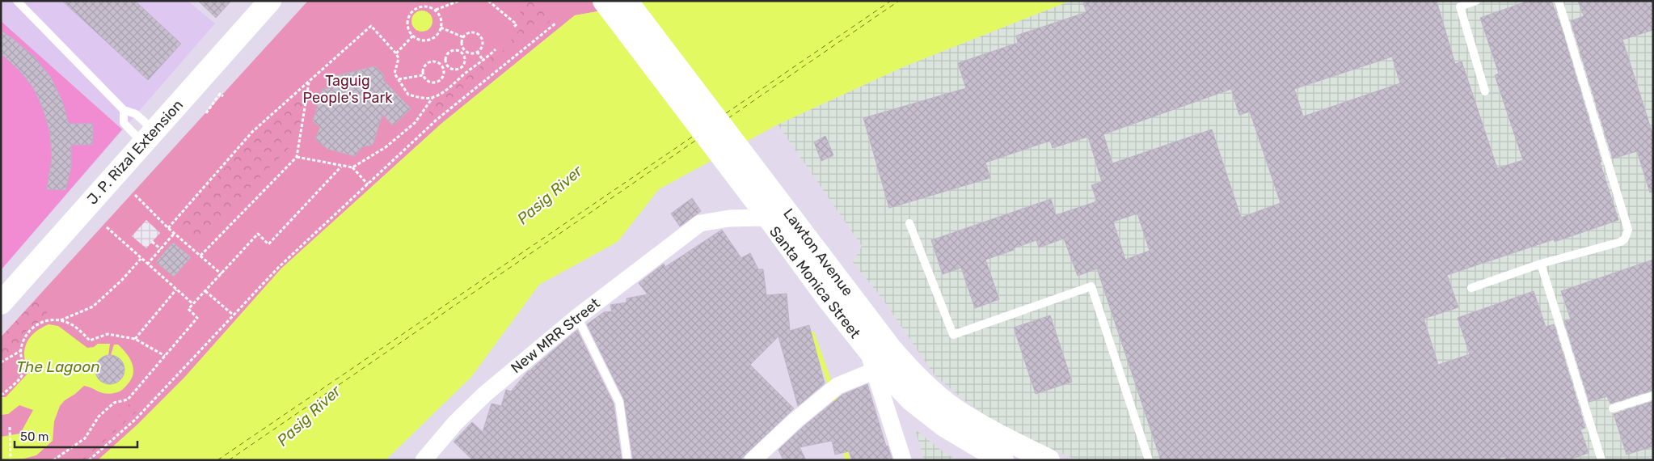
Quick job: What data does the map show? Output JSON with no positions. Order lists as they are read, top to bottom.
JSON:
{
  "streets": {
    "main road": ["J. P. Rizal Extension", "Lawton Avenue"],
    "street": ["Santa Monica Street", "New MRR Street"]
  },
  "crossings": [
    ["Santa Monica Street", "New MRR Street"]
  ],
  "water": ["Pasig River", "The Lagoon"],
  "parks": ["Taguig People's Park"],
  "scale_bar": "50 m"
}
